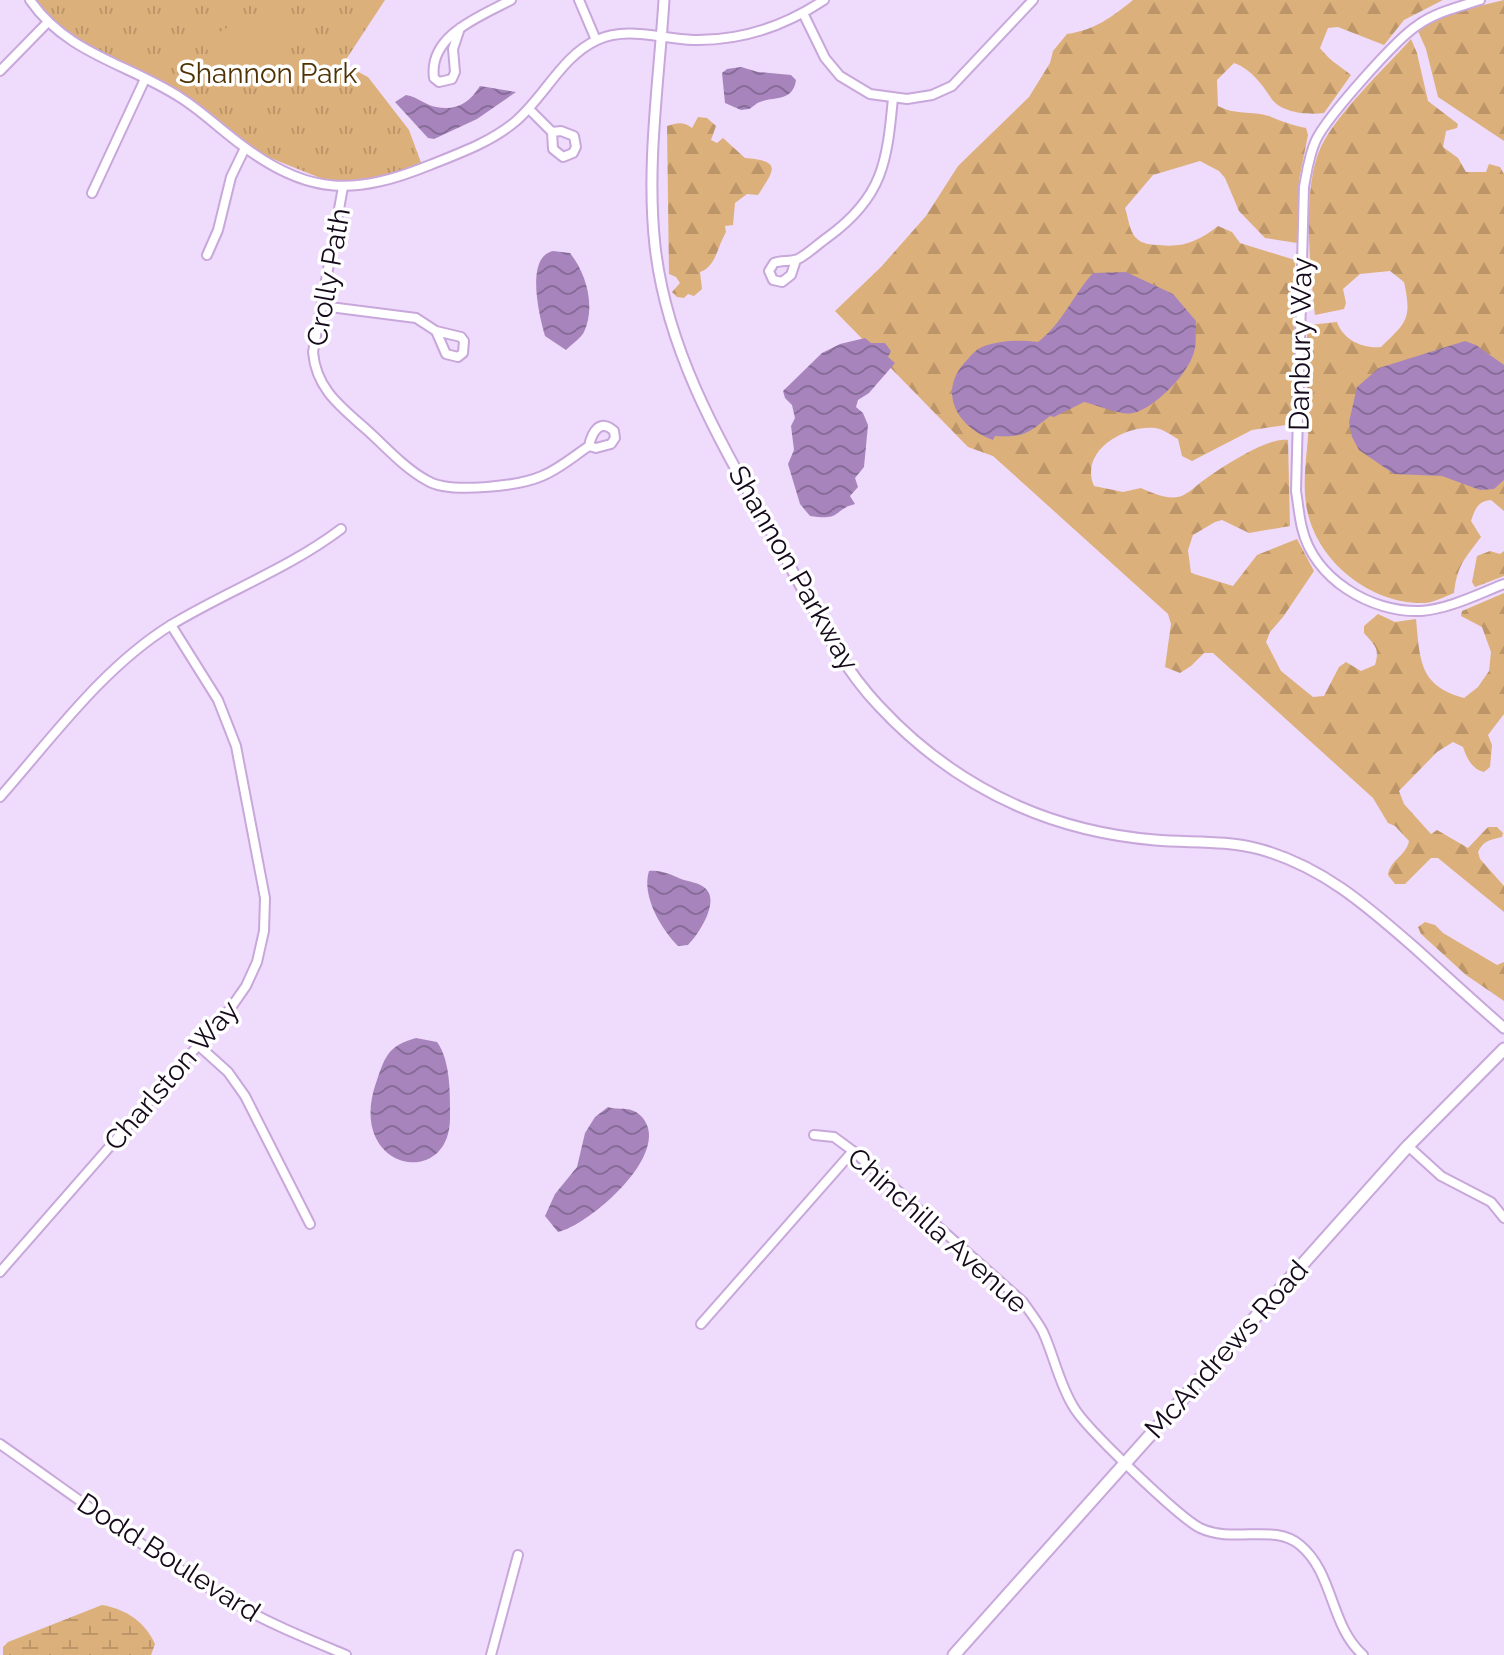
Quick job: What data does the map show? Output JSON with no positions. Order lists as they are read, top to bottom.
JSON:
{
  "streets": {
    "main road": ["McAndrews Road"],
    "street": [
      "Crolly Path",
      "Danbury Way",
      "Shannon Parkway",
      "Charlston Way",
      "Chinchilla Avenue",
      "Dodd Boulevard"
    ]
  },
  "crossings": [
    ["Chinchilla Avenue", "McAndrews Road"]
  ],
  "parks": ["Shannon Park"]
}
